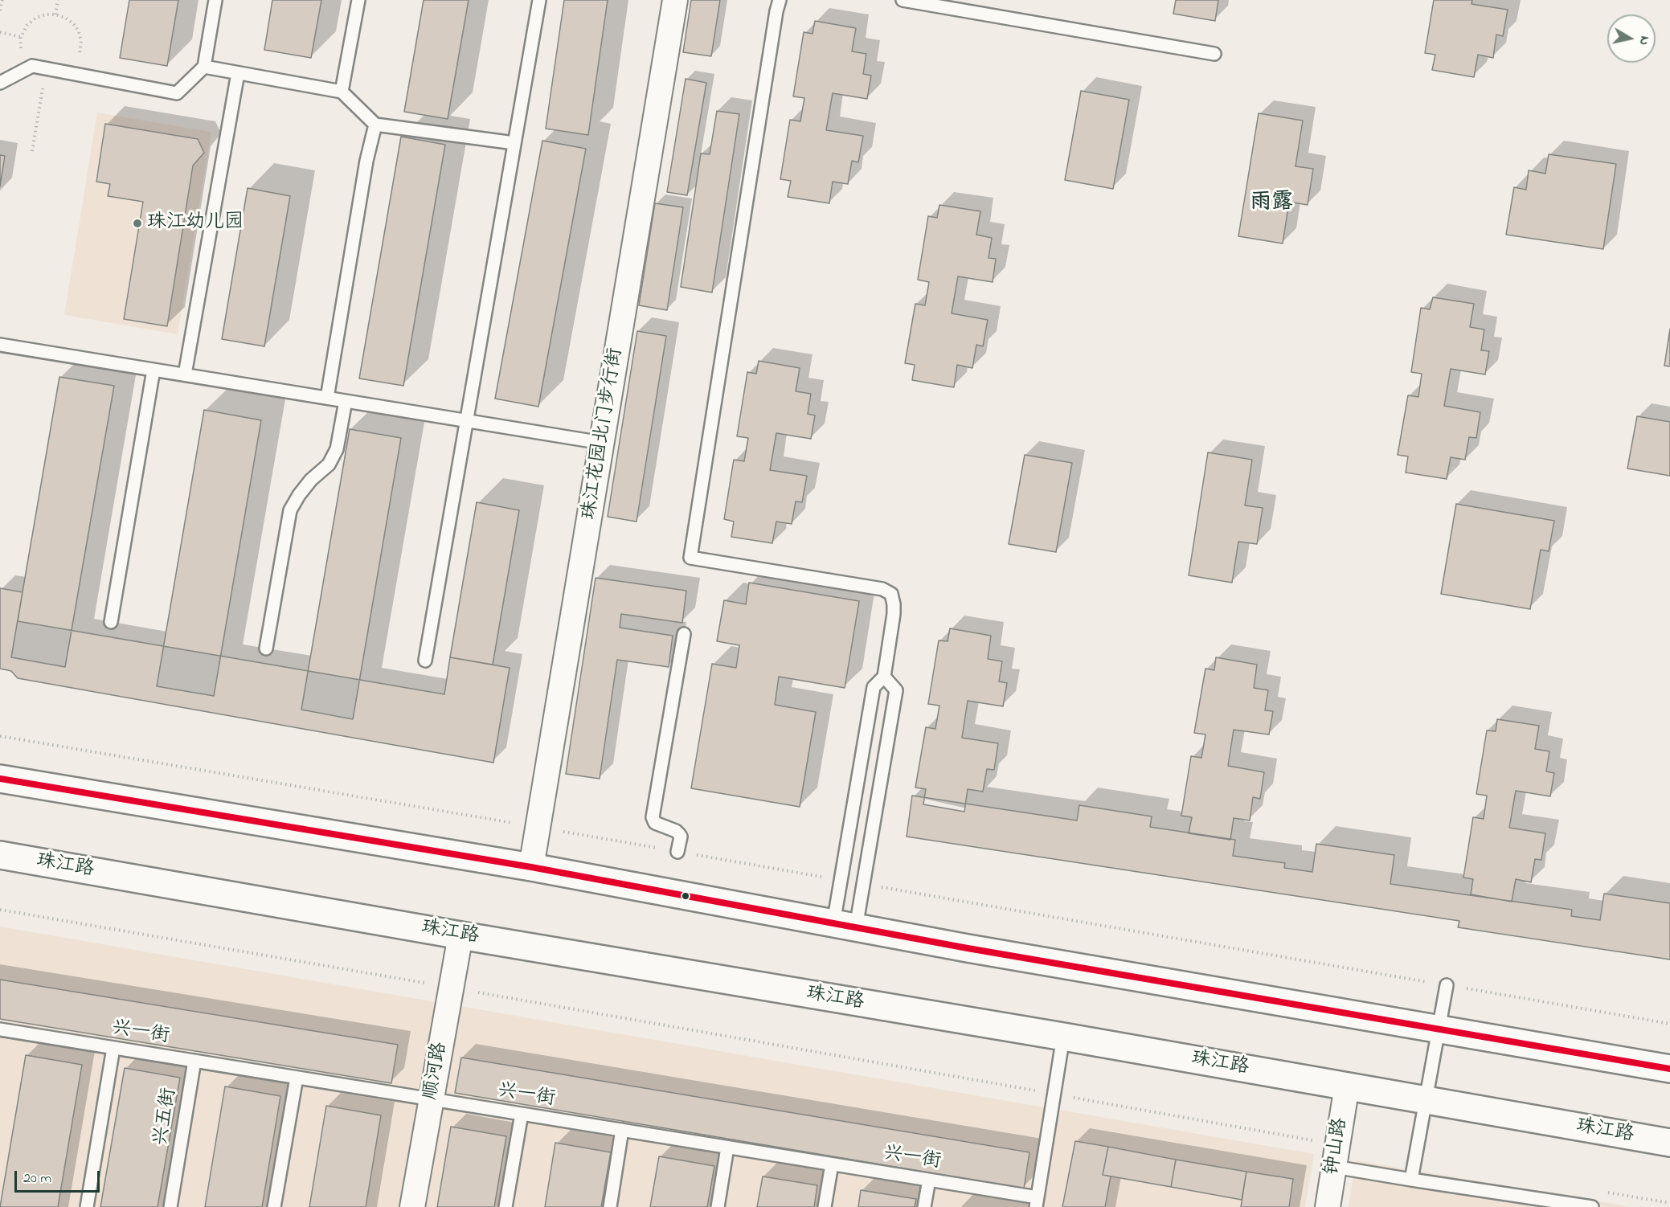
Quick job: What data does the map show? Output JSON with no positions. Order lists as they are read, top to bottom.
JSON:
{
  "streets": {
    "street": [
      "珠江花园北门步行街",
      "珠江路",
      "顺河路",
      "钟山路"
    ],
    "lane": ["兴一街", "兴五街"]
  },
  "crossings": [
    ["珠江路", "顺河路"],
    ["珠江路", "钟山路"],
    ["兴一街", "顺河路"],
    ["兴一街", "兴五街"]
  ],
  "districts": ["雨露"],
  "places": ["珠江幼儿园"],
  "scale_bar": "20 m",
  "north": "right"
}
